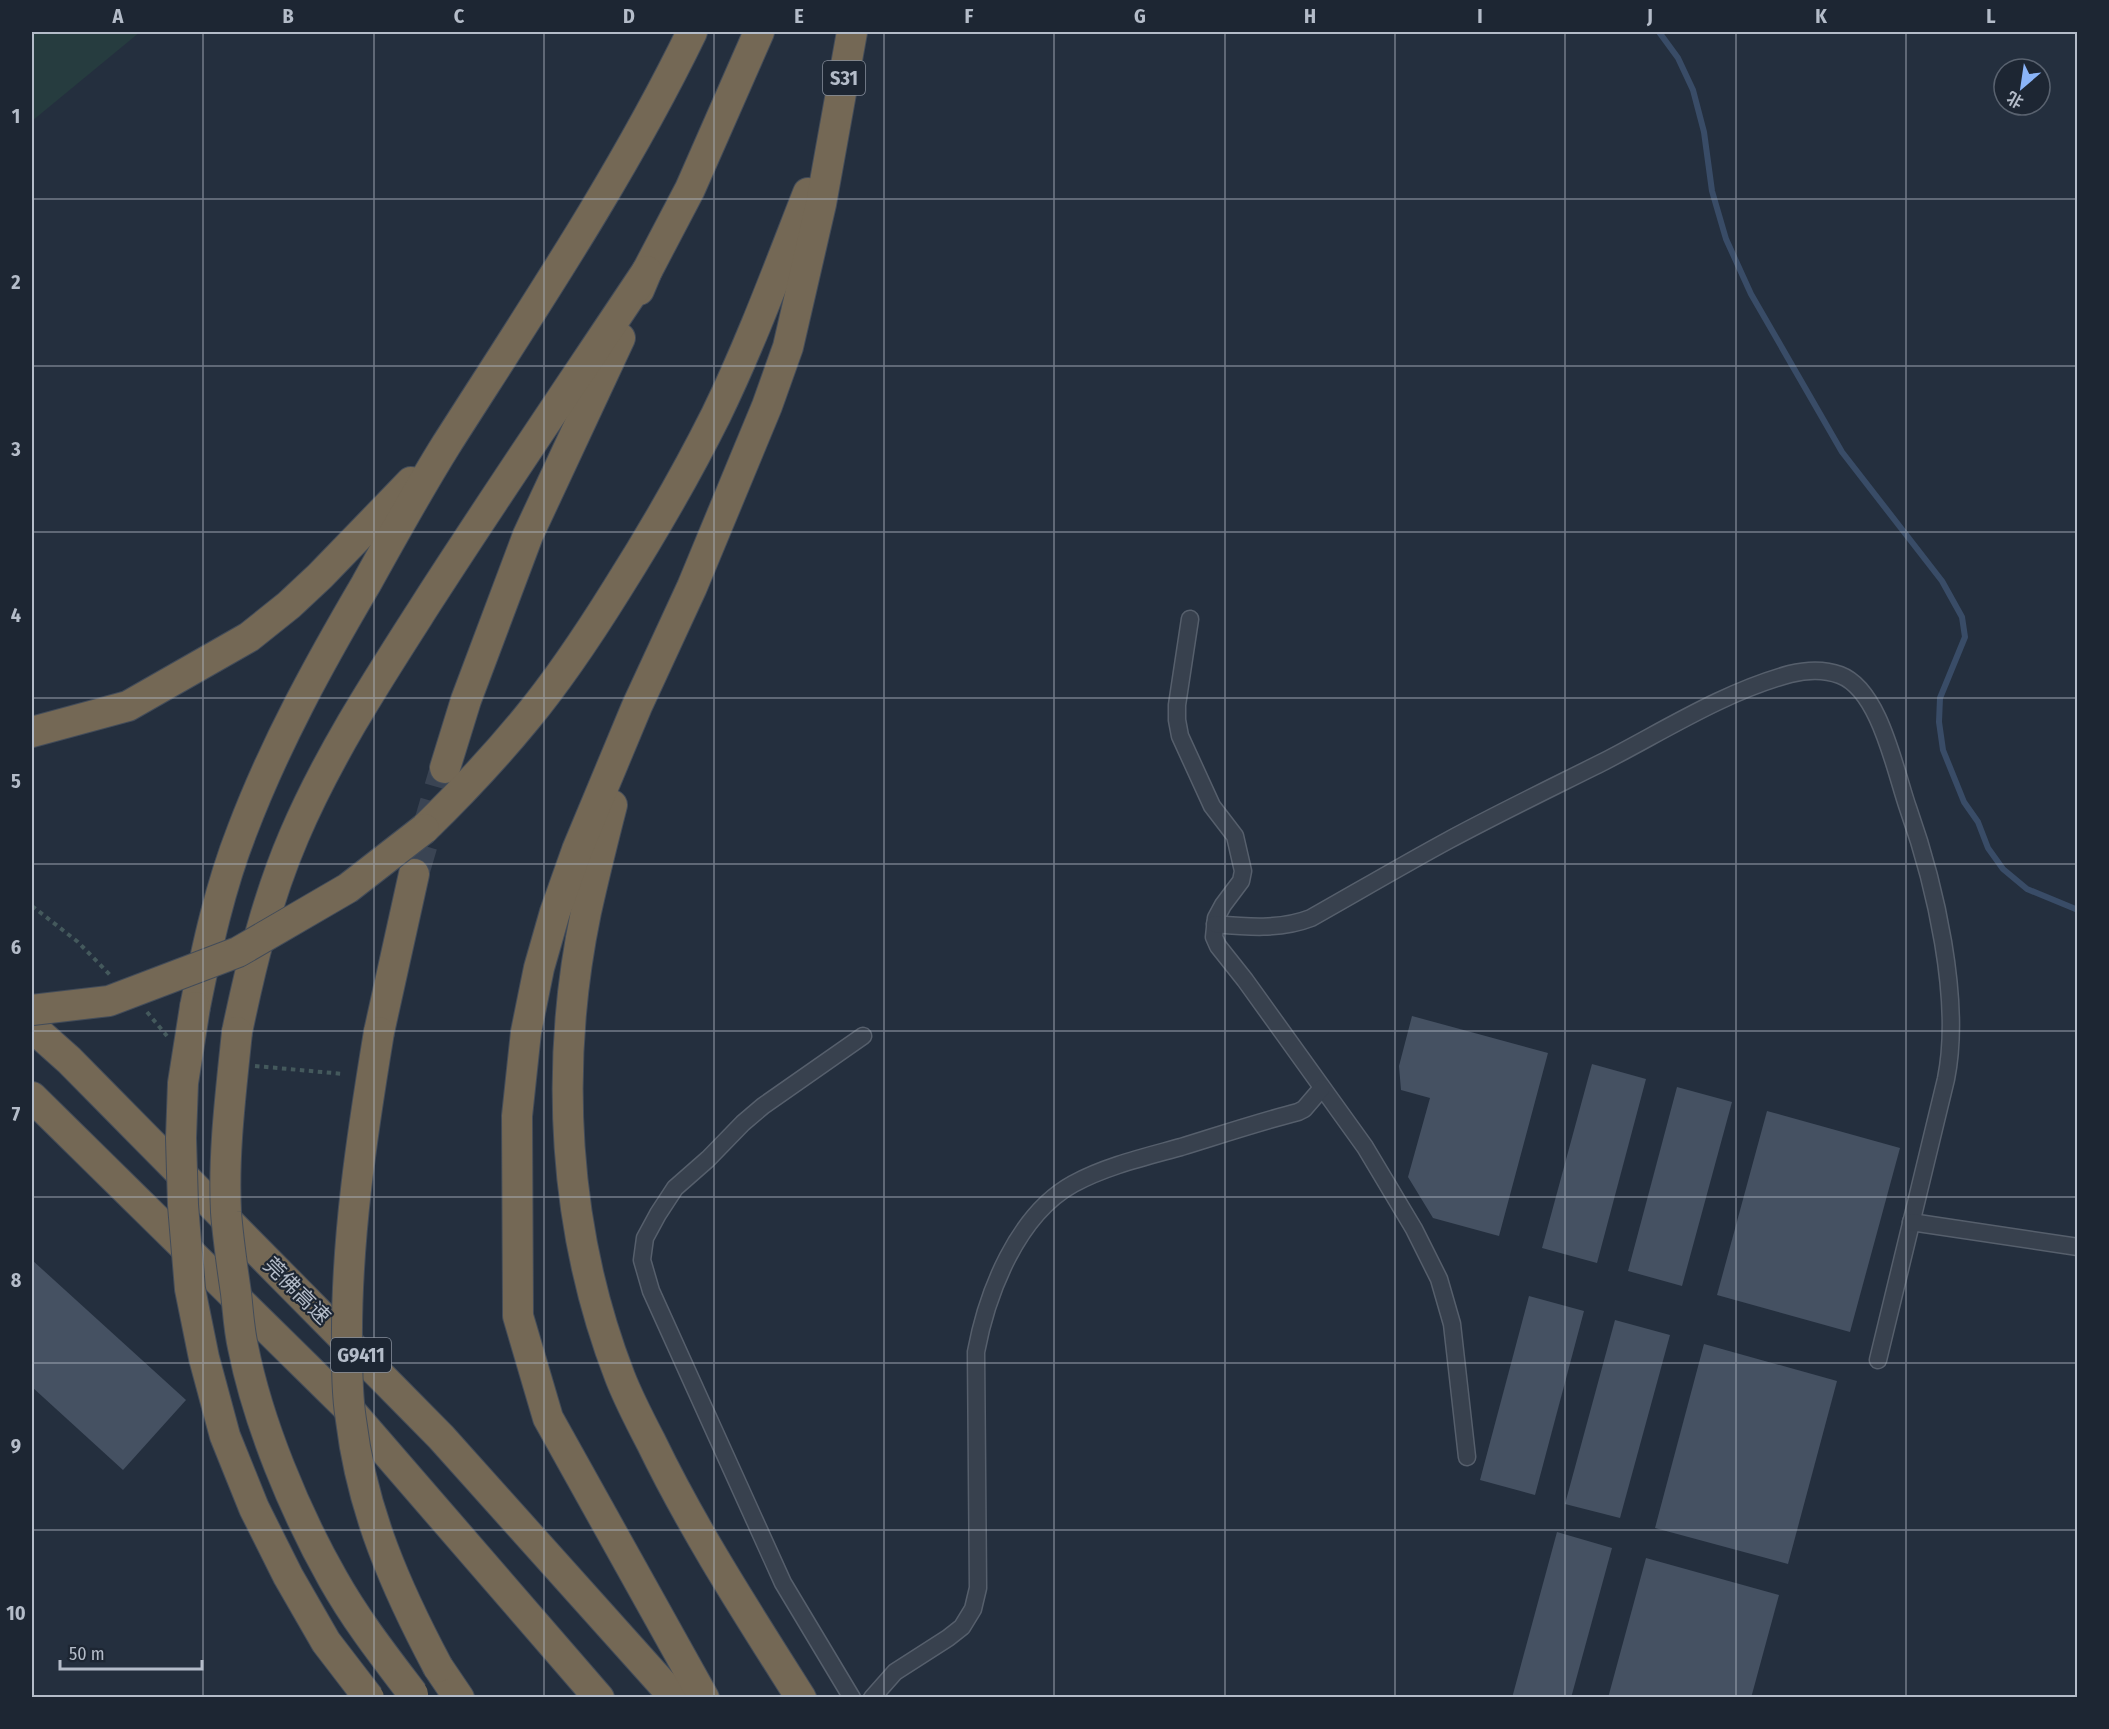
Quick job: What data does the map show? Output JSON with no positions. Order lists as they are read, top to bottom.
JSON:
{
  "streets": {
    "highway": ["S31", "莞佛高速", "G9411"]
  },
  "scale_bar": "50 m",
  "north": "bottom left",
  "grid": {
    "columns": [
      "A",
      "B",
      "C",
      "D",
      "E",
      "F",
      "G",
      "H",
      "I",
      "J",
      "K",
      "L"
    ],
    "rows": [
      "1",
      "2",
      "3",
      "4",
      "5",
      "6",
      "7",
      "8",
      "9",
      "10"
    ]
  }
}
